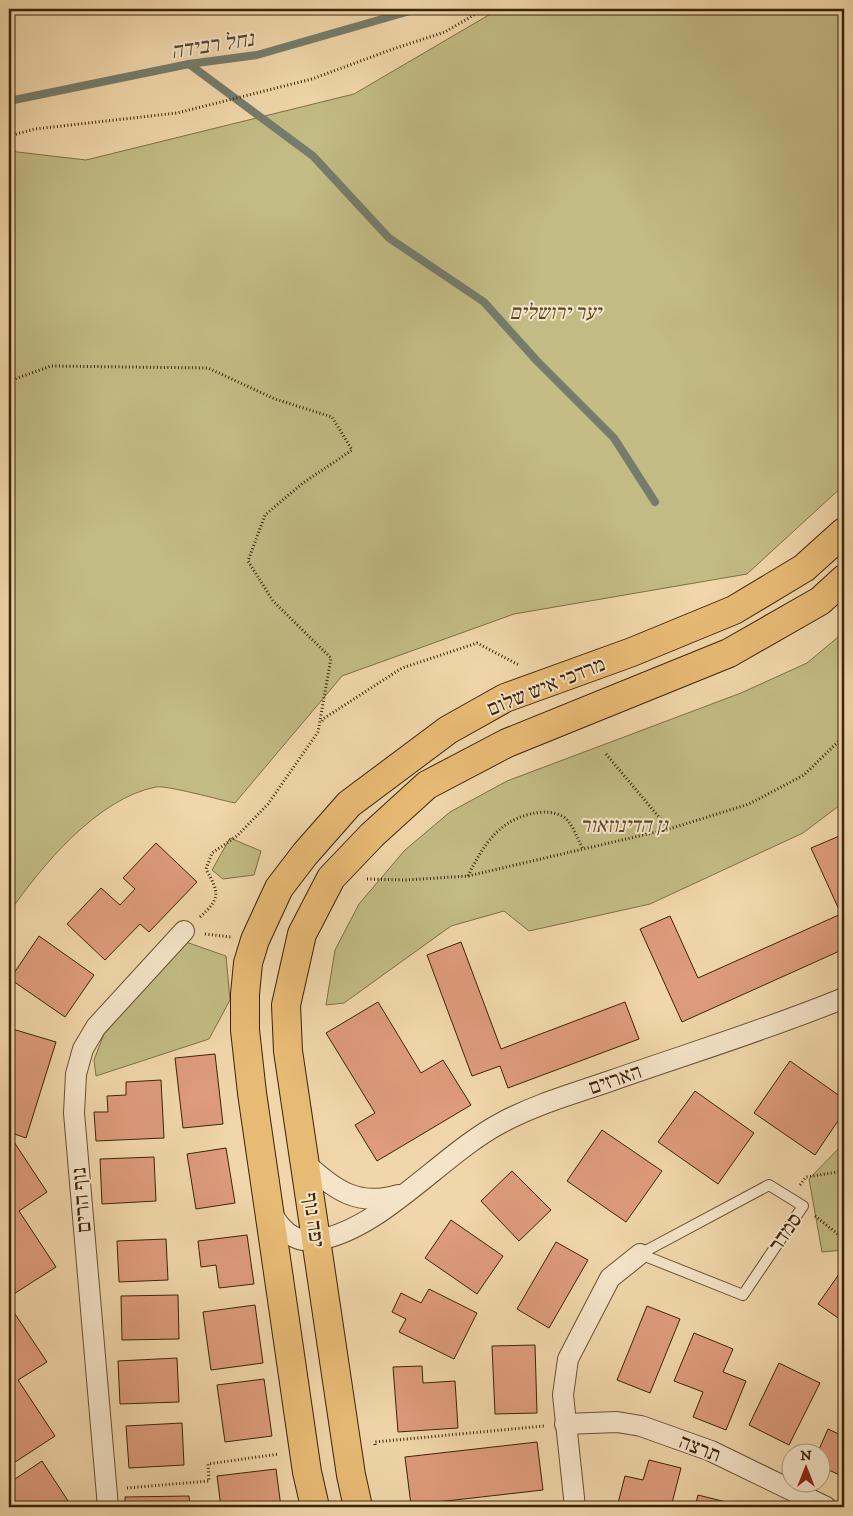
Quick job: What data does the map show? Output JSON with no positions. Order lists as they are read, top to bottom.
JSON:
{
  "streets": {
    "main road": ["מרדכי איש שלום", "יפה נוף"],
    "street": [
      "הארזים",
      "נוף הרים",
      "סמדר",
      "תרצה"
    ]
  },
  "crossings": [
    ["מרדכי איש שלום", "יפה נוף"],
    ["הארזים", "יפה נוף"],
    ["סמדר", "תרצה"]
  ],
  "water": ["נחל רבידה"],
  "parks": ["יער ירושלים", "גן הדינוזאור"],
  "north": "top"
}
